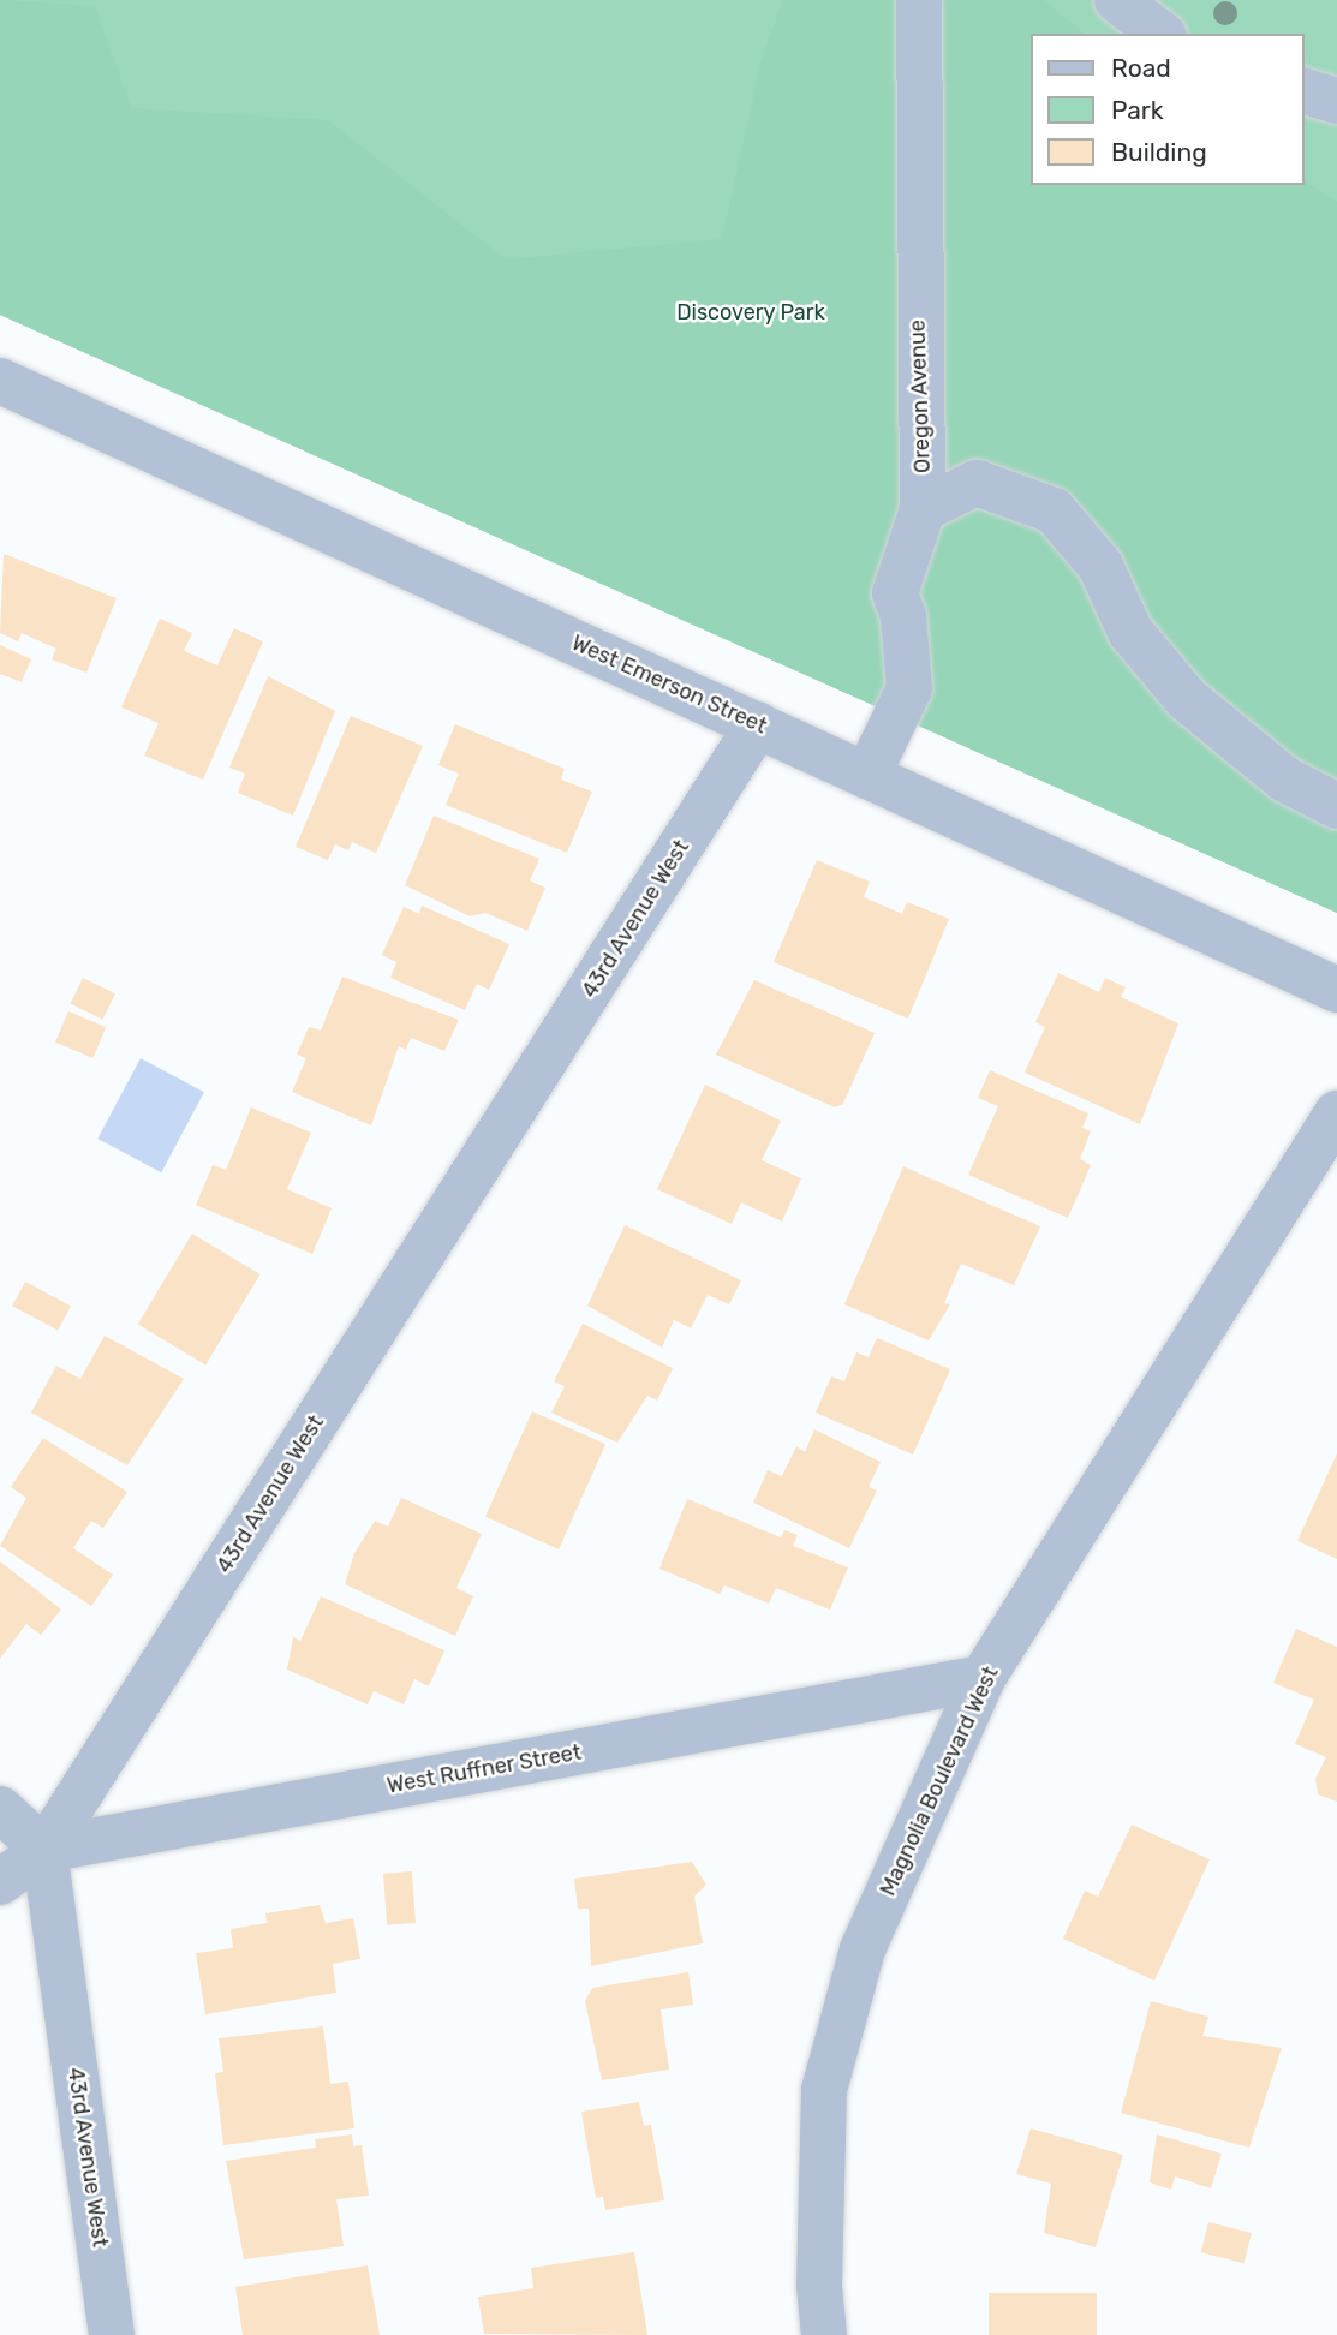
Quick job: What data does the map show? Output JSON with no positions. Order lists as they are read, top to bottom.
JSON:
{
  "streets": {
    "street": [
      "Oregon Avenue",
      "West Emerson Street",
      "43rd Avenue West",
      "West Ruffner Street",
      "Magnolia Boulevard West"
    ]
  },
  "crossings": [
    ["Oregon Avenue", "West Emerson Street"],
    ["West Emerson Street", "43rd Avenue West"],
    ["43rd Avenue West", "West Ruffner Street"],
    ["West Ruffner Street", "Magnolia Boulevard West"]
  ],
  "parks": ["Discovery Park"],
  "legend": ["Road", "Park", "Building"]
}
